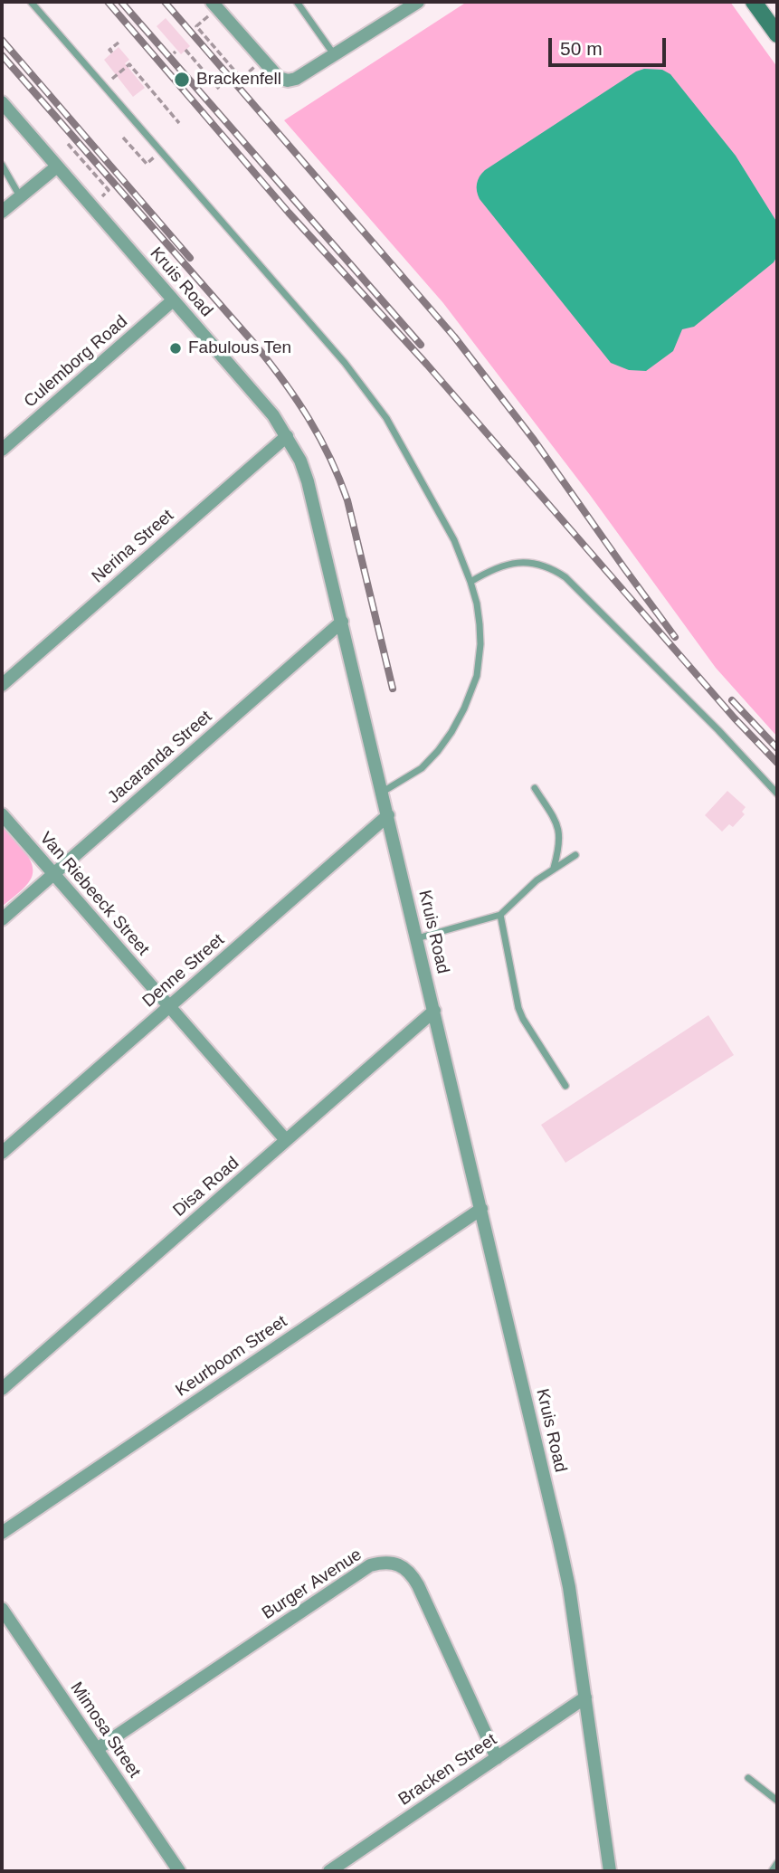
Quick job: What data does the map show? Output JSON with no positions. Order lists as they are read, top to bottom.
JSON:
{
  "streets": {
    "street": [
      "Kruis Road",
      "Culemborg Road",
      "Nerina Street",
      "Jacaranda Street",
      "Van Riebeeck Street",
      "Denne Street",
      "Disa Road",
      "Keurboom Street",
      "Burger Avenue",
      "Mimosa Street",
      "Bracken Street"
    ]
  },
  "crossings": [
    ["Kruis Road", "Culemborg Road"],
    ["Kruis Road", "Nerina Street"],
    ["Kruis Road", "Jacaranda Street"],
    ["Kruis Road", "Denne Street"],
    ["Kruis Road", "Disa Road"],
    ["Kruis Road", "Keurboom Street"],
    ["Kruis Road", "Bracken Street"],
    ["Jacaranda Street", "Van Riebeeck Street"],
    ["Van Riebeeck Street", "Denne Street"],
    ["Van Riebeeck Street", "Disa Road"],
    ["Burger Avenue", "Mimosa Street"],
    ["Burger Avenue", "Bracken Street"]
  ],
  "places": ["Brackenfell", "Fabulous Ten"],
  "scale_bar": "50 m"
}
